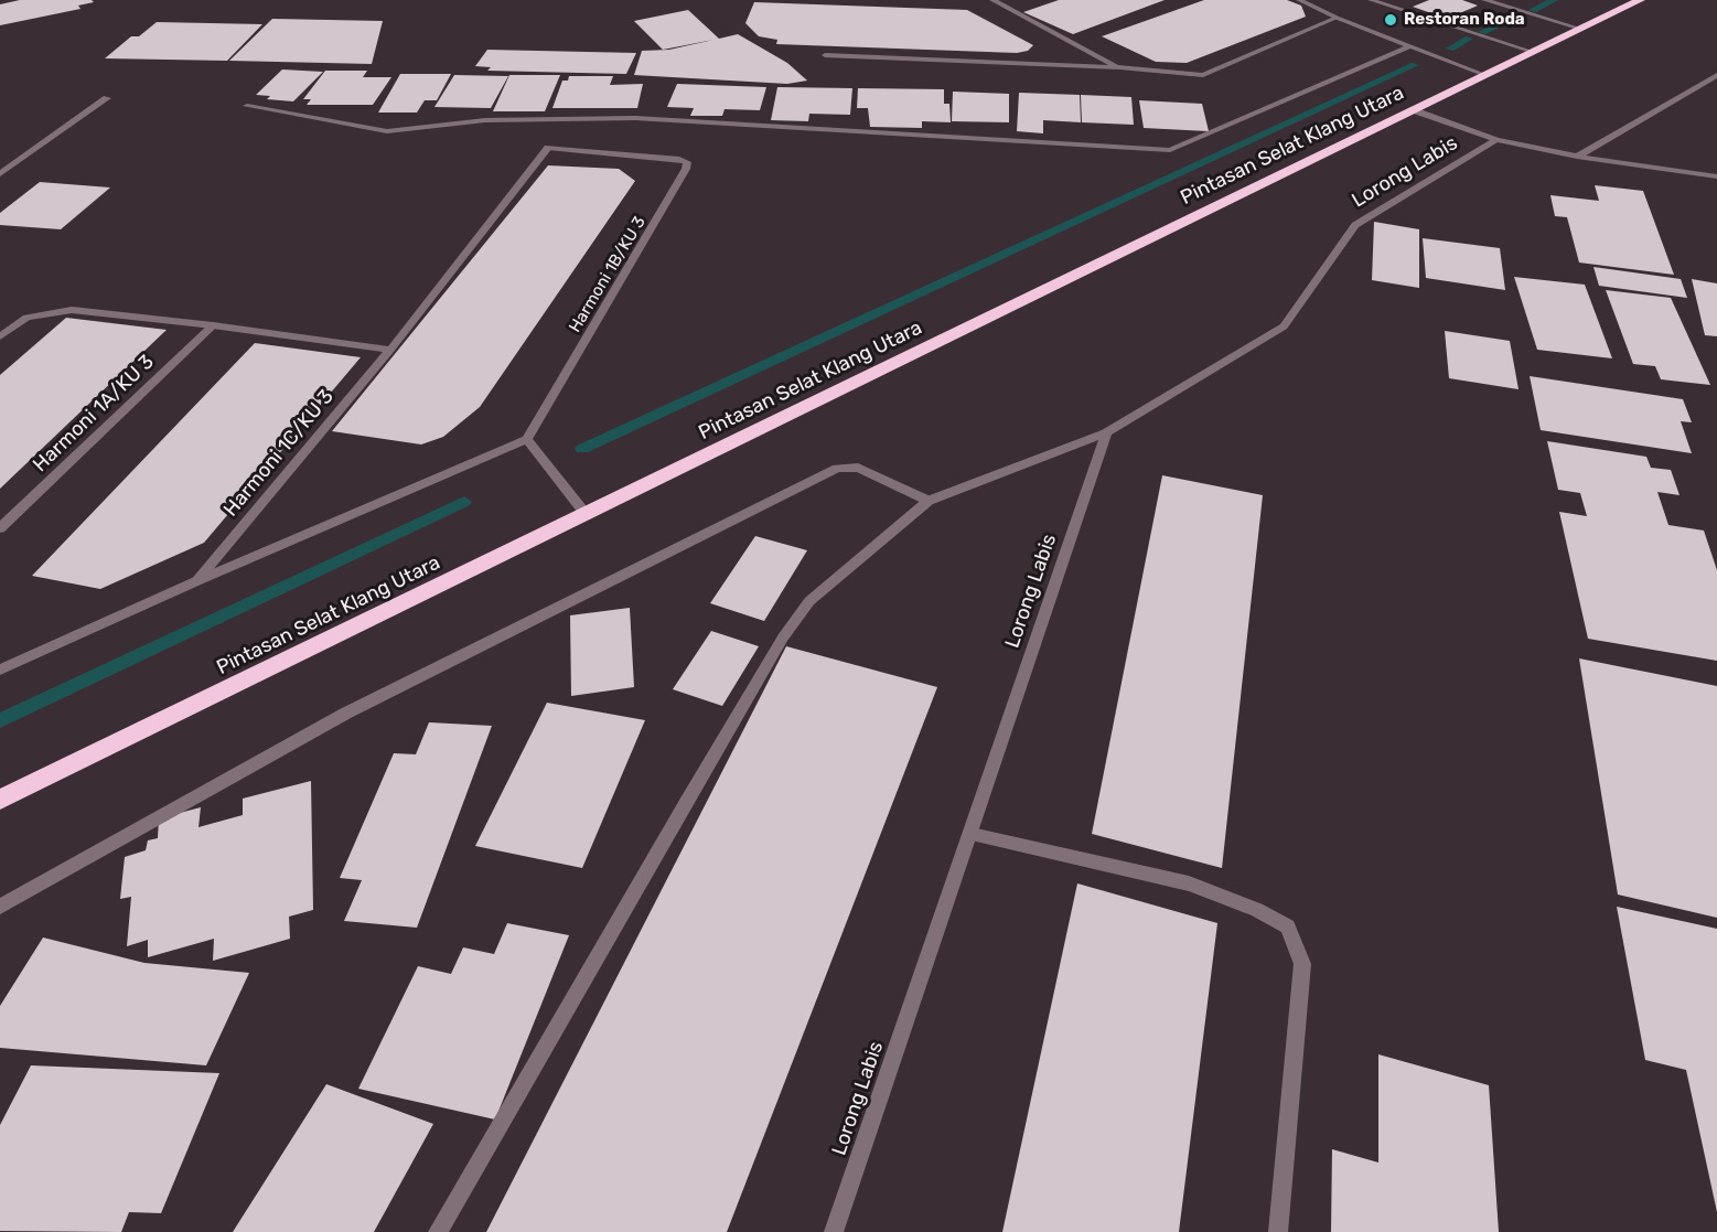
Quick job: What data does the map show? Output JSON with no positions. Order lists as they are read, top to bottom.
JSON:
{
  "streets": {
    "highway": ["Pintasan Selat Klang Utara"],
    "street": [
      "Lorong Labis",
      "Harmoni 1B/KU 3",
      "Harmoni 1A/KU 3",
      "Harmoni 1C/KU 3"
    ]
  },
  "crossings": [
    ["Harmoni 1B/KU 3", "Harmoni 1C/KU 3"]
  ],
  "places": ["Restoran Roda"]
}
